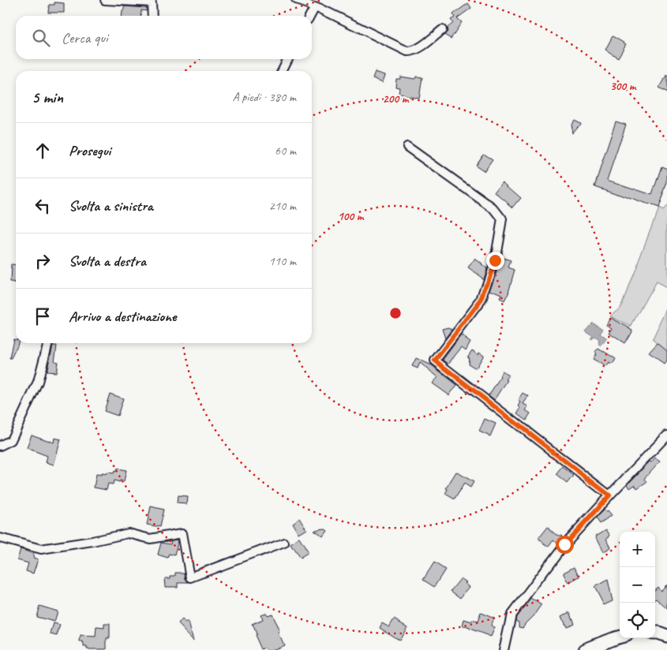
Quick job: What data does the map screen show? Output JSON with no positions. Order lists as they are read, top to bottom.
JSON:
{
  "page": {
    "search": "Cerca qui",
    "heading": ["5 min", "A piedi · 380 m"],
    "list": [
      ["Prosegui", "60 m"],
      ["Svolta a sinistra", "210 m"],
      ["Svolta a destra", "110 m"],
      "Arrivo a destinazione"
    ],
    "map_buttons": ["+", "−"]
  },
  "rings": ["300 m", "200 m", "100 m"]
}
